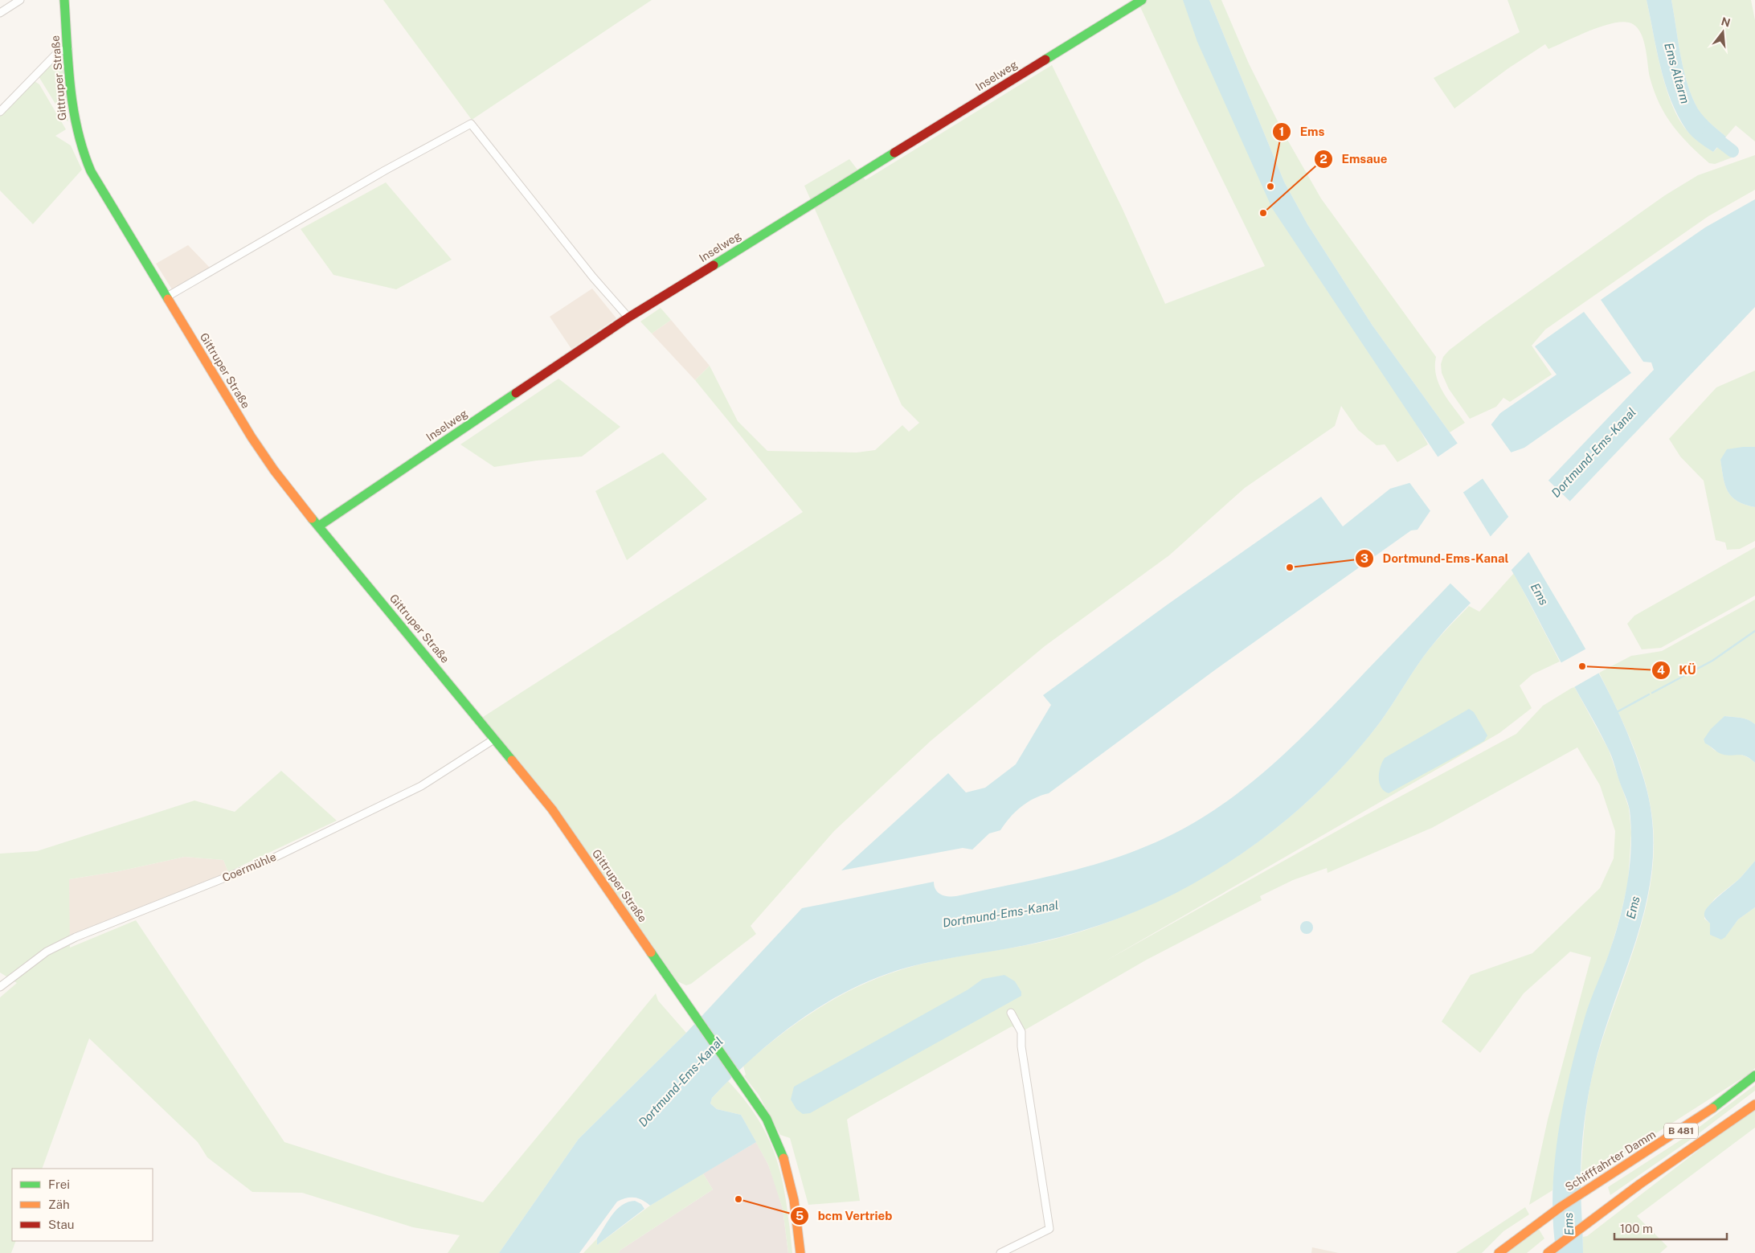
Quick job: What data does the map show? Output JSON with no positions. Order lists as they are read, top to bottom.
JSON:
{
  "streets": {
    "main road": [
      "Inselweg",
      "Gittruper Straße",
      "B 481",
      "Schifffahrter Damm"
    ],
    "street": ["Coermühle"]
  },
  "crossings": [
    ["Inselweg", "Gittruper Straße"],
    ["Gittruper Straße", "Coermühle"]
  ],
  "water": ["Ems Altarm", "Dortmund-Ems-Kanal", "Ems"],
  "places": [
    "Ems",
    "Emsaue",
    "Dortmund-Ems-Kanal",
    "KÜ",
    "bcm Vertrieb"
  ],
  "legend": ["Frei", "Zäh", "Stau"],
  "scale_bar": "100 m",
  "north": "top"
}
